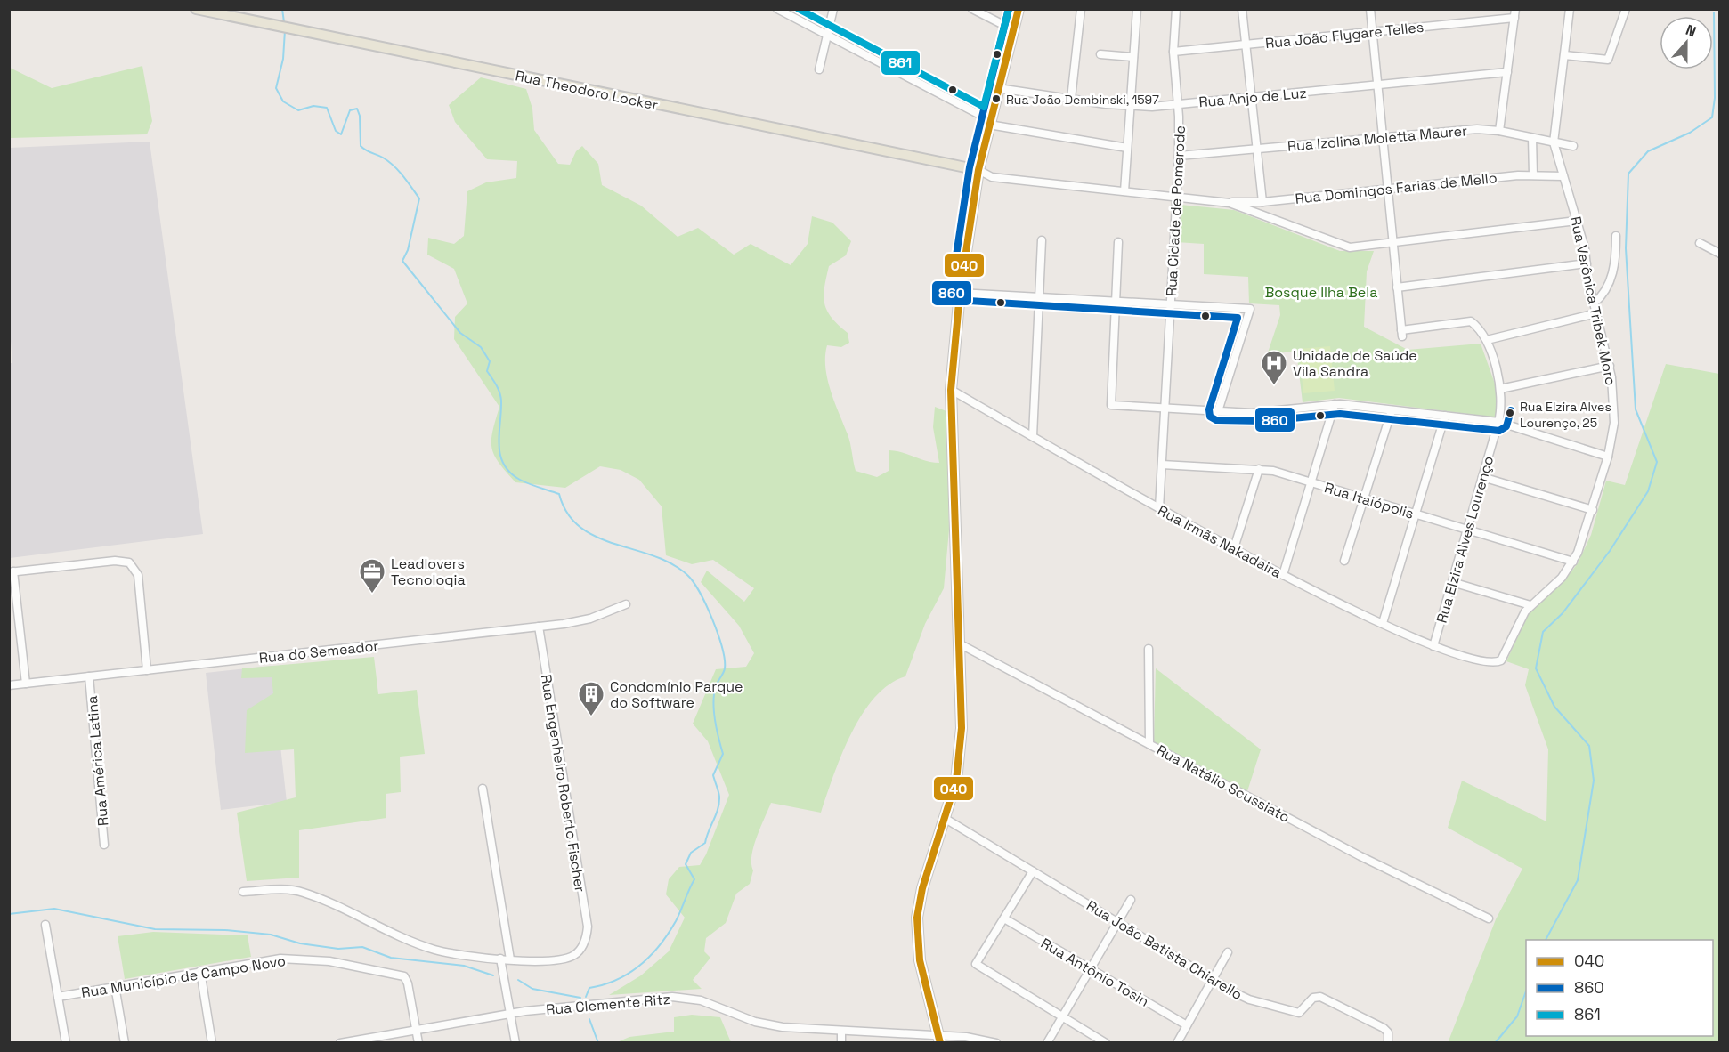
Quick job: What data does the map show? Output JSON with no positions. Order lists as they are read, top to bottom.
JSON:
{
  "streets": {
    "main road": ["Rua Theodoro Locker"],
    "street": [
      "Rua João Flygare Telles",
      "Rua Anjo de Luz",
      "Rua Izolina Moletta Maurer",
      "Rua Domingos Farias de Mello",
      "Rua Cidade de Pomerode",
      "Rua Verônica Tribek Moro",
      "Rua Itaiópolis",
      "Rua Elzira Alves Lourenço",
      "Rua Irmãs Nakadaira",
      "Rua do Semeador",
      "Rua América Latina",
      "Rua Engenheiro Roberto Fischer",
      "Rua Natálio Scussiato",
      "Rua João Batista Chiarello",
      "Rua Antônio Tosin",
      "Rua Município de Campo Novo",
      "Rua Clemente Ritz"
    ]
  },
  "crossings": [
    ["Rua João Flygare Telles", "Rua Cidade de Pomerode"],
    ["Rua Anjo de Luz", "Rua Cidade de Pomerode"],
    ["Rua Izolina Moletta Maurer", "Rua Cidade de Pomerode"],
    ["Rua Izolina Moletta Maurer", "Rua Verônica Tribek Moro"],
    ["Rua Domingos Farias de Mello", "Rua Verônica Tribek Moro"],
    ["Rua Cidade de Pomerode", "Rua Itaiópolis"],
    ["Rua Cidade de Pomerode", "Rua Irmãs Nakadaira"],
    ["Rua Verônica Tribek Moro", "Rua Itaiópolis"],
    ["Rua Verônica Tribek Moro", "Rua Irmãs Nakadaira"],
    ["Rua Itaiópolis", "Rua Elzira Alves Lourenço"],
    ["Rua Elzira Alves Lourenço", "Rua Irmãs Nakadaira"],
    ["Rua do Semeador", "Rua América Latina"],
    ["Rua do Semeador", "Rua Engenheiro Roberto Fischer"],
    ["Rua Município de Campo Novo", "Rua Clemente Ritz"]
  ],
  "parks": ["Bosque Ilha Bela"],
  "places": {
    "other": ["Rua João Dembinski, 1597", "Rua Elzira Alves Lourenço, 25"],
    "hospital": ["Unidade de Saúde Vila Sandra"],
    "office": ["Leadlovers Tecnologia"],
    "building": ["Condomínio Parque do Software"]
  },
  "lines": ["transit line 040", "transit line 860", "transit line 861"],
  "legend": ["040", "860", "861"],
  "north": "top"
}
